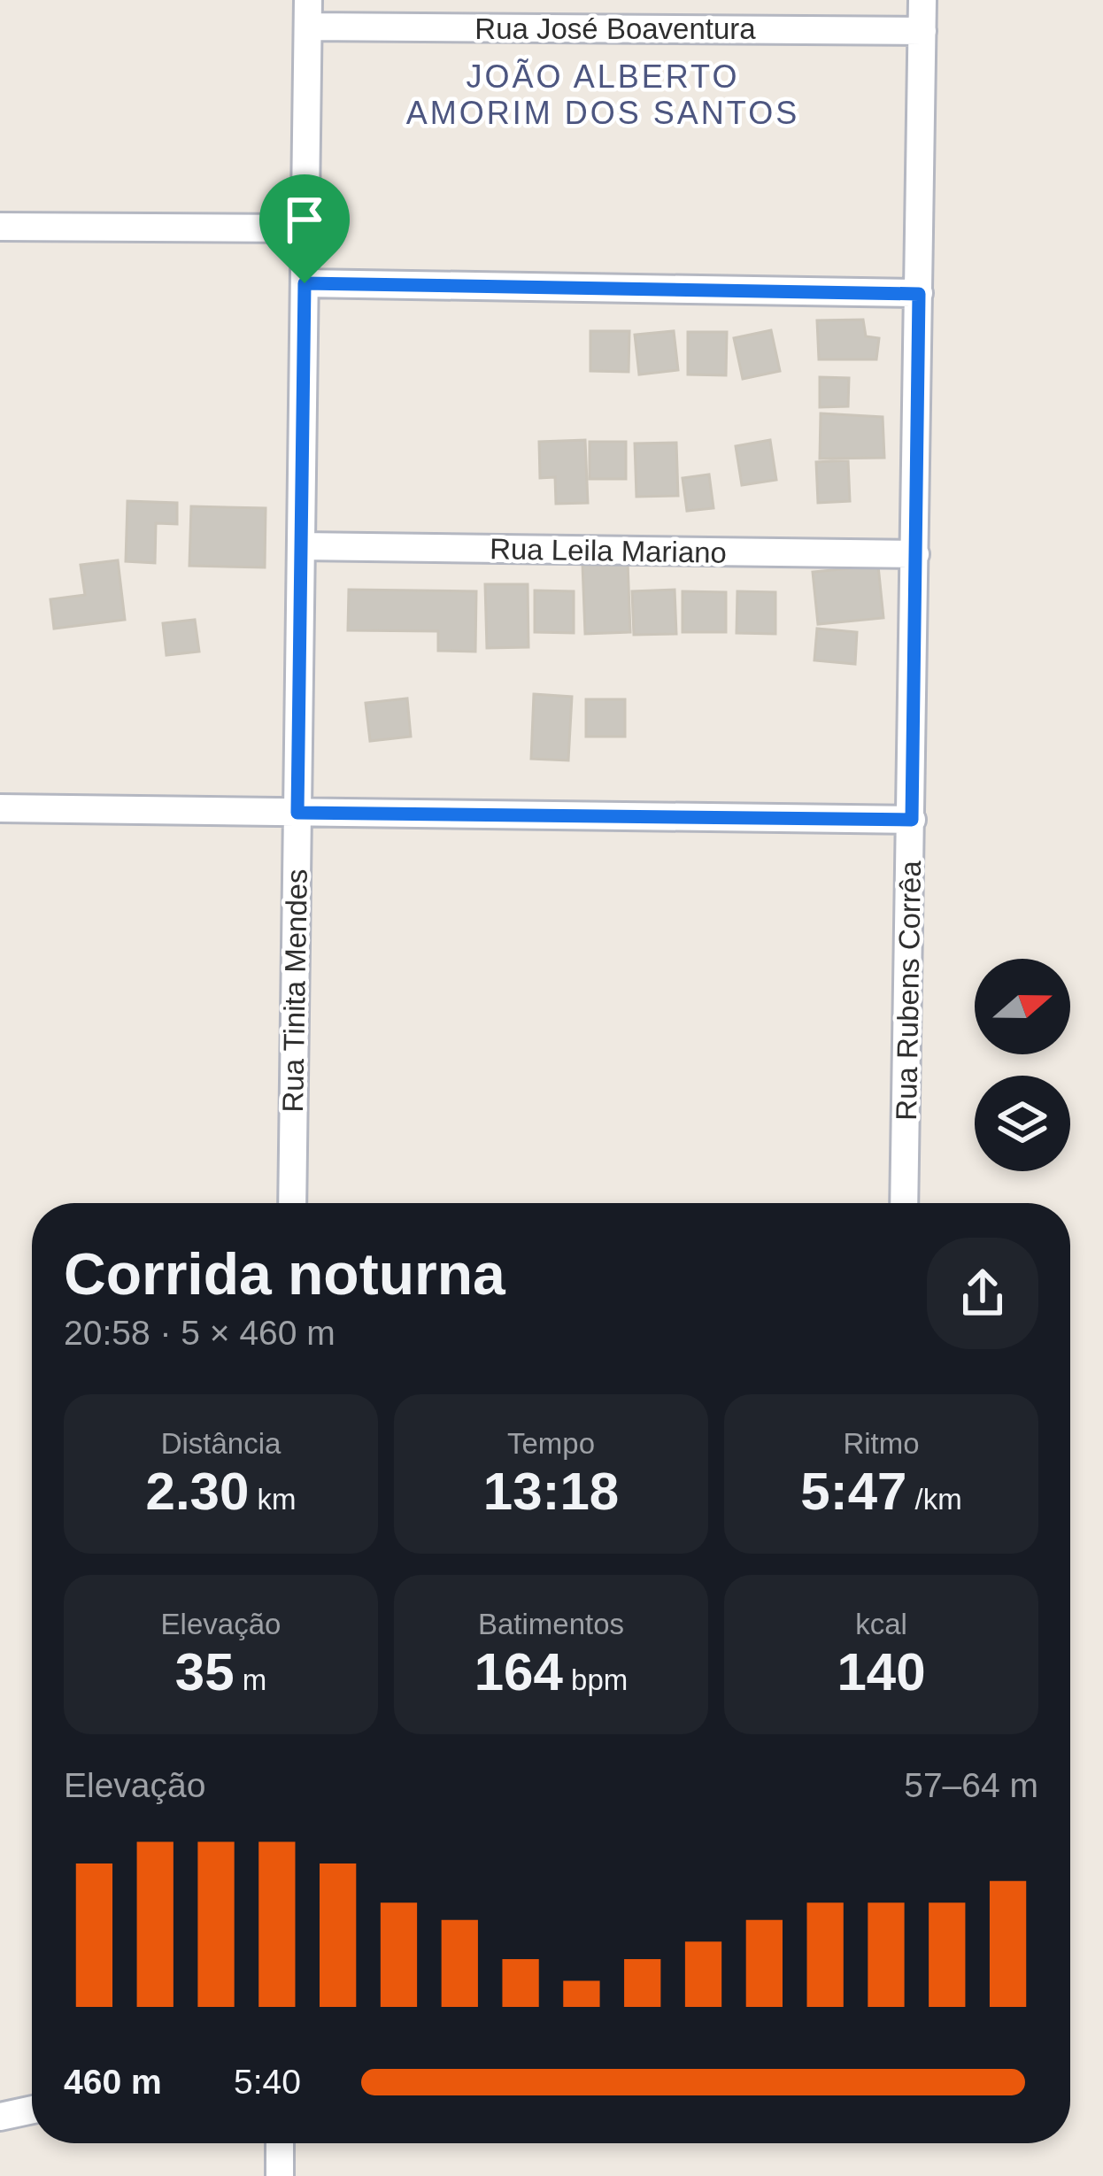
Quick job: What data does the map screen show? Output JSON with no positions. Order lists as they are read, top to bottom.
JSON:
{
  "streets": {
    "street": [
      "Rua José Boaventura",
      "Rua Leila Mariano",
      "Rua Tinita Mendes",
      "Rua Rubens Corrêa"
    ]
  },
  "crossings": [
    ["Rua José Boaventura", "Rua Tinita Mendes"],
    ["Rua José Boaventura", "Rua Rubens Corrêa"],
    ["Rua Leila Mariano", "Rua Tinita Mendes"],
    ["Rua Leila Mariano", "Rua Rubens Corrêa"]
  ],
  "districts": ["JOÃO ALBERTO AMORIM DOS SANTOS"],
  "north": "right",
  "page": {
    "heading": ["Corrida noturna", "20:58 · 5 × 460 m"],
    "stats": [
      ["Distância", "2.30 km"],
      ["Tempo", "13:18"],
      ["Ritmo", "5:47 /km"],
      ["Elevação", "35 m"],
      ["Batimentos", "164 bpm"],
      ["kcal", "140"]
    ],
    "chart": ["Elevação", "57–64 m"],
    "list": [
      {
        "name": "460 m",
        "note": "5:40"
      }
    ]
  }
}
